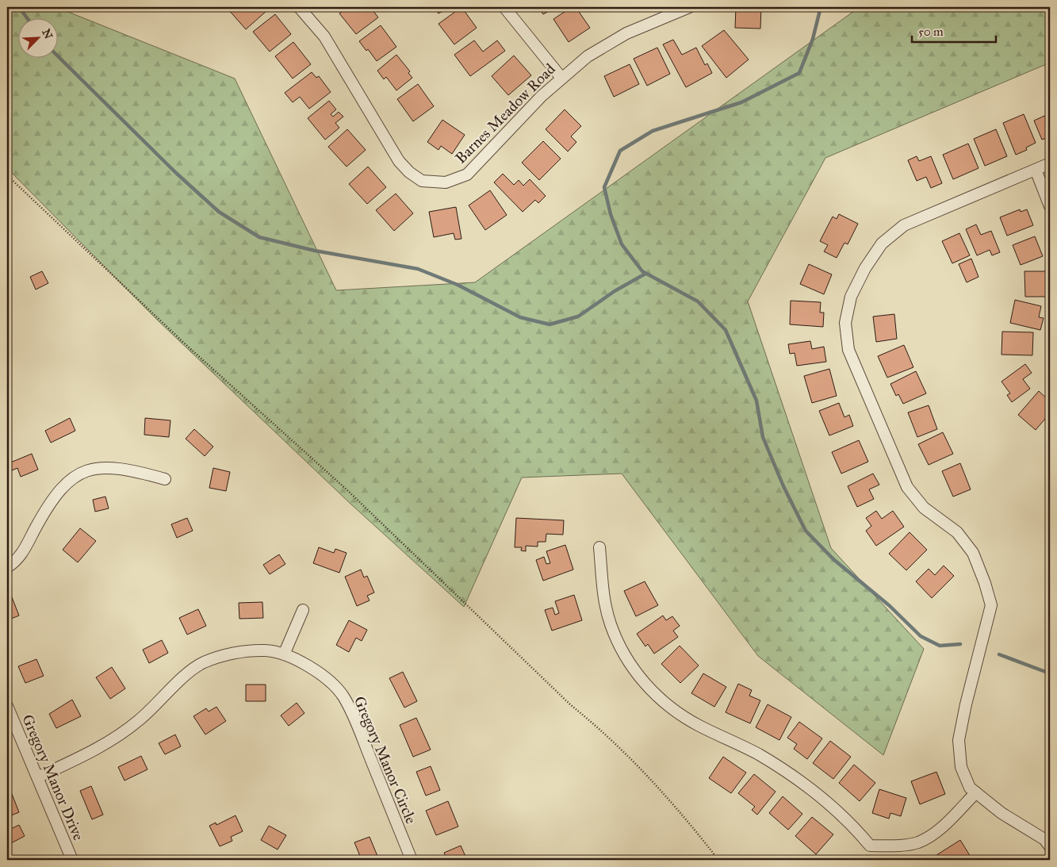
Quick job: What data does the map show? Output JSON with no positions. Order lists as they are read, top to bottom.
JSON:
{
  "streets": {
    "street": ["Barnes Meadow Road", "Gregory Manor Circle", "Gregory Manor Drive"]
  },
  "crossings": [
    ["Gregory Manor Circle", "Gregory Manor Drive"]
  ],
  "scale_bar": "50 m",
  "north": "top right"
}
